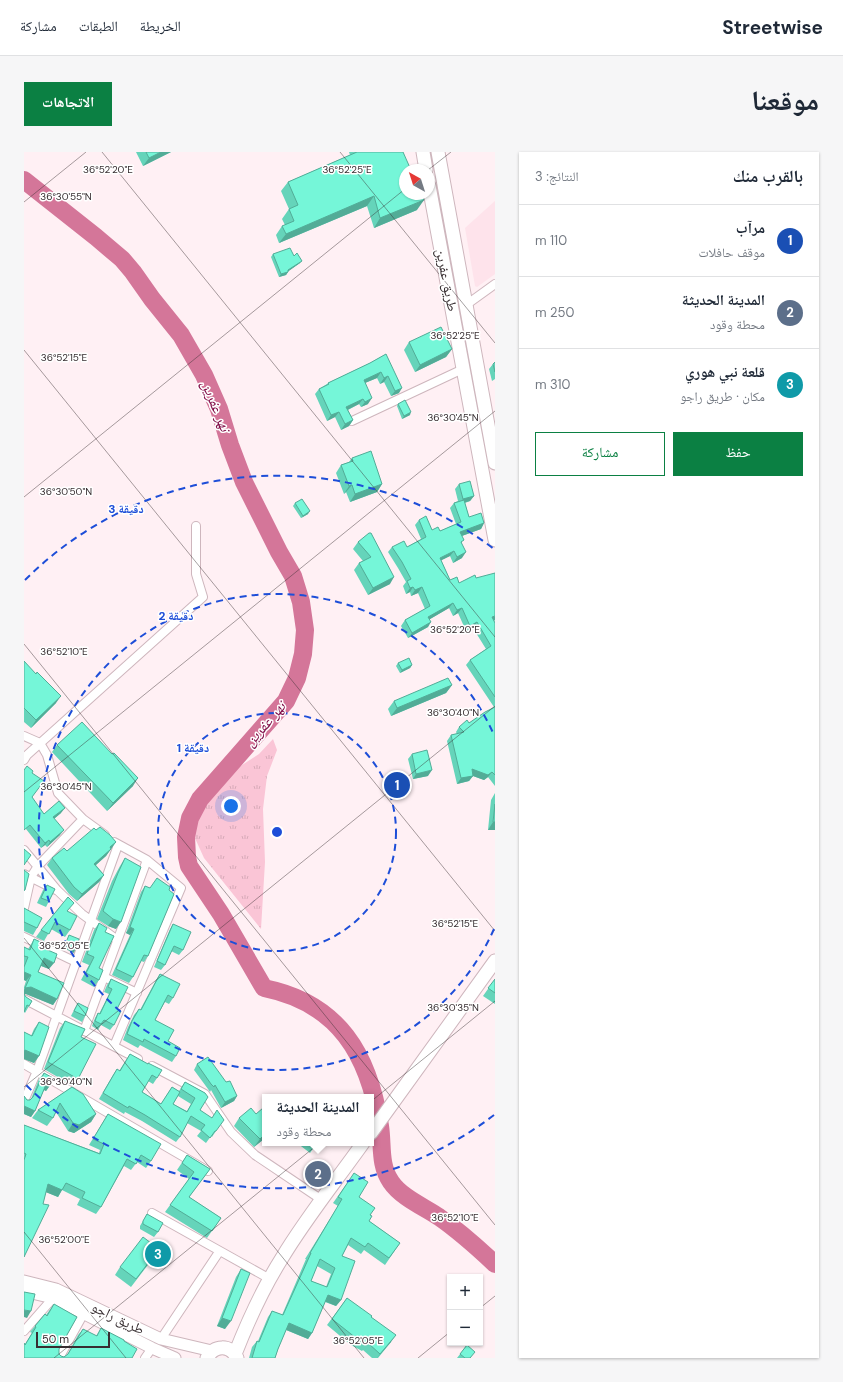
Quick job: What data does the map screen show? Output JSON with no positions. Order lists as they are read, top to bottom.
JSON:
{
  "streets": {
    "main road": ["طريق عفرين", "طريق راجو"]
  },
  "water": ["نهر عفرين"],
  "scale_bar": "50 m",
  "north": "top left",
  "page": {
    "header": "Streetwise",
    "nav": ["الخريطة", "الطبقات", "مشاركة"],
    "title": "موقعنا",
    "buttons": [
      "الاتجاهات",
      ["حفظ", "مشاركة"]
    ],
    "heading": ["بالقرب منك", "النتائج: 3"],
    "list": [
      {
        "mark": "1",
        "name": "مرآب",
        "note": "موقف حافلات",
        "value": "110 m"
      },
      {
        "mark": "2",
        "name": "المدينة الحديثة",
        "note": "محطة وقود",
        "value": "250 m"
      },
      {
        "mark": "3",
        "name": "قلعة نبي هوري",
        "note": "مكان · طريق راجو",
        "value": "310 m"
      }
    ],
    "pins": ["1", "2", "3"],
    "popup": ["المدينة الحديثة", "محطة وقود"],
    "map_buttons": ["+", "−"],
    "scale": "50 m"
  },
  "coordinates": [
    "36°52'25\"E",
    "36°52'20\"E",
    "36°30'55\"N",
    "36°52'15\"E",
    "36°30'45\"N",
    "36°30'50\"N",
    "36°52'10\"E",
    "36°30'40\"N",
    "36°52'05\"E",
    "36°30'35\"N",
    "36°52'00\"E"
  ],
  "rings": ["3 دقيقة", "2 دقيقة", "1 دقيقة"]
}
